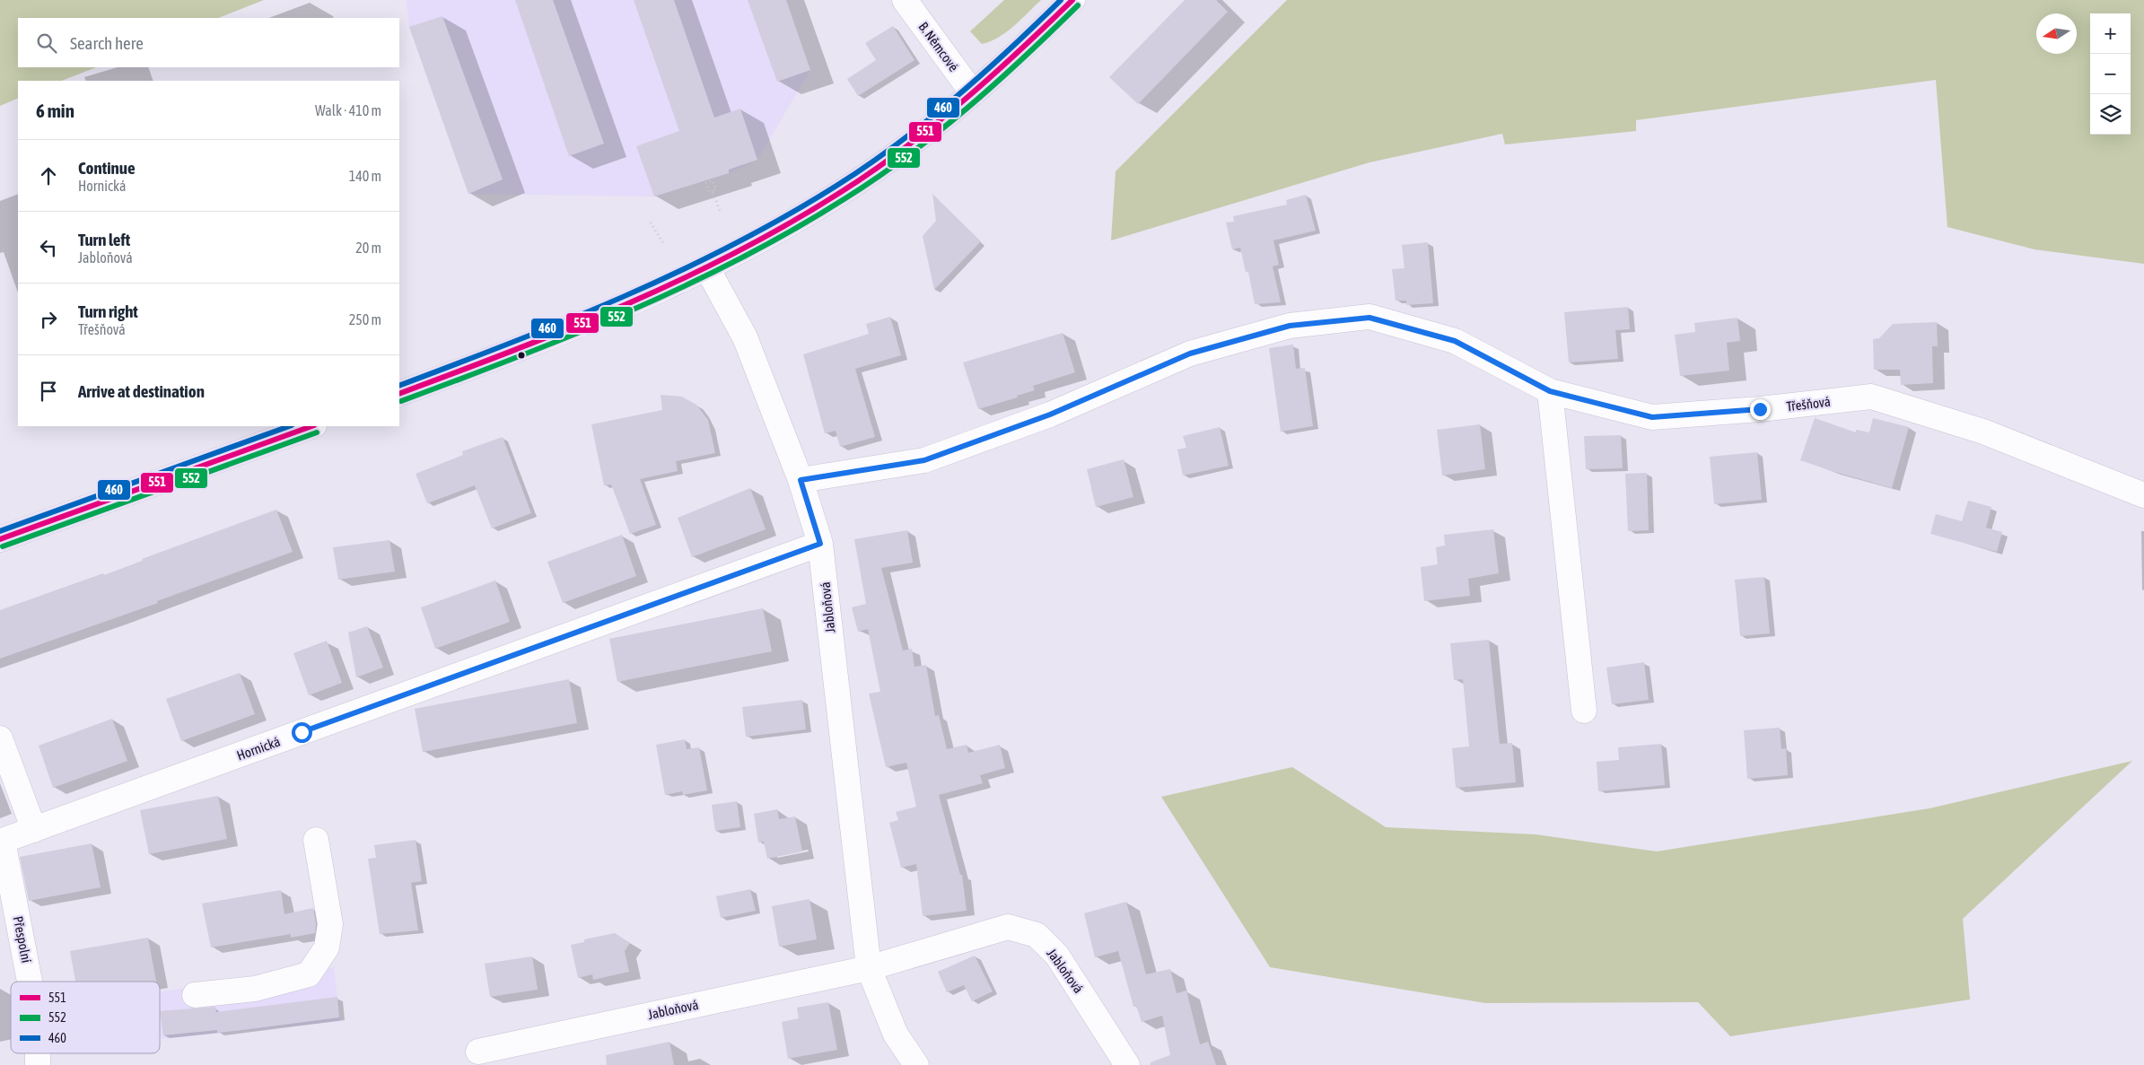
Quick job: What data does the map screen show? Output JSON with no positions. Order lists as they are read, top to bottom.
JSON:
{
  "streets": {
    "street": [
      "B. Němcové",
      "Třešňová",
      "Jabloňová",
      "Hornická",
      "Přespolní"
    ]
  },
  "crossings": [
    ["Třešňová", "Jabloňová"],
    ["Jabloňová", "Hornická"],
    ["Hornická", "Přespolní"]
  ],
  "lines": ["transit line 551", "transit line 460", "transit line 552"],
  "legend": ["551", "552", "460"],
  "north": "left",
  "page": {
    "map_buttons": ["+", "−"],
    "search": "Search here",
    "heading": ["6 min", "Walk · 410 m"],
    "list": [
      ["Continue", "Hornická", "140 m"],
      ["Turn left", "Jabloňová", "20 m"],
      ["Turn right", "Třešňová", "250 m"],
      "Arrive at destination"
    ]
  }
}
